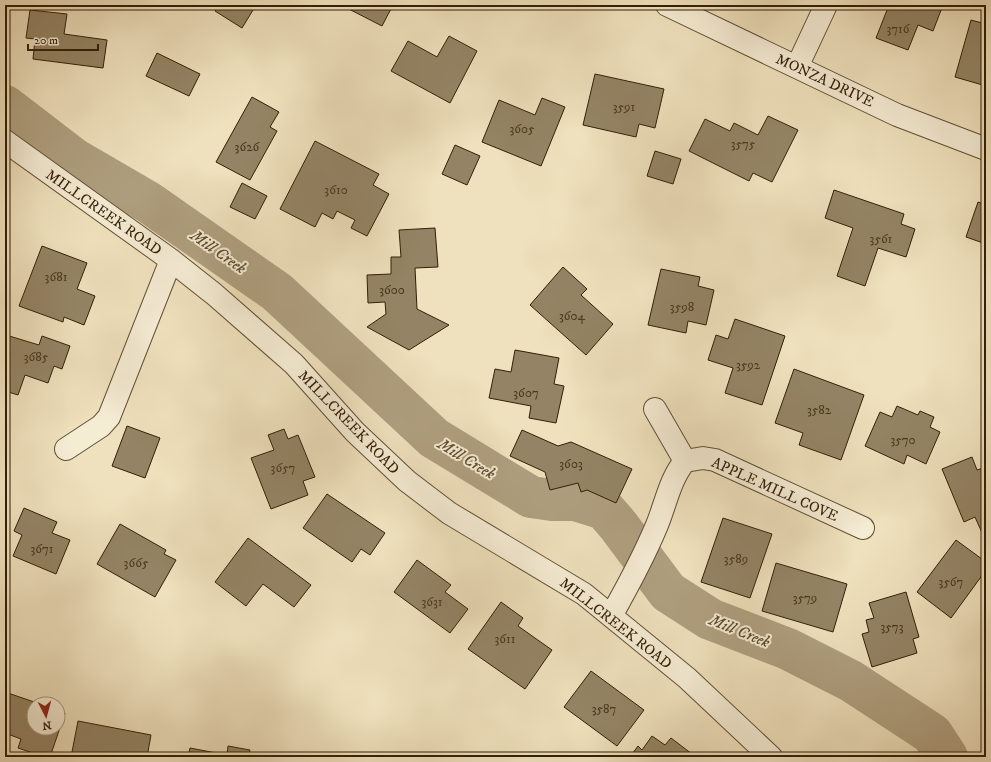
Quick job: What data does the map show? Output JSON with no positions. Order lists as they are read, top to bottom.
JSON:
{
  "streets": {
    "street": ["MONZA DRIVE", "MILLCREEK ROAD", "APPLE MILL COVE"]
  },
  "water": ["Mill Creek"],
  "house_numbers": [
    "3716",
    "3591",
    "3605",
    "3575",
    "3626",
    "3610",
    "3561",
    "3681",
    "3600",
    "3598",
    "3604",
    "3685",
    "3592",
    "3607",
    "3582",
    "3570",
    "3603",
    "3657",
    "3671",
    "3589",
    "3665",
    "3567",
    "3579",
    "3631",
    "3573",
    "3611",
    "3587"
  ],
  "scale_bar": "20 m",
  "north": "bottom"
}
